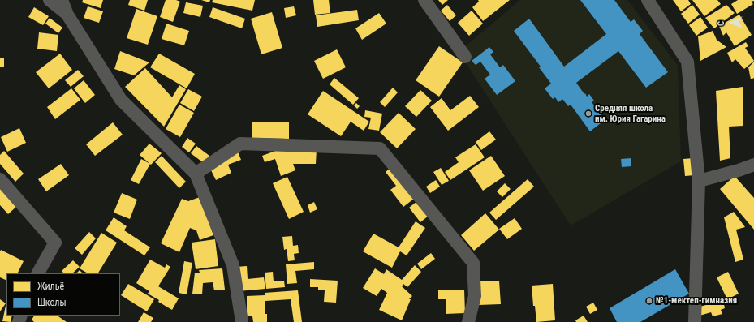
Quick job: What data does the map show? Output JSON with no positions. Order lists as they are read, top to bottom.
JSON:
{
  "places": ["Средняя школа им. Юрия Гагарина", "№1-мектеп-гимназия"],
  "legend": ["Жильё", "Школы"],
  "north": "left"
}
